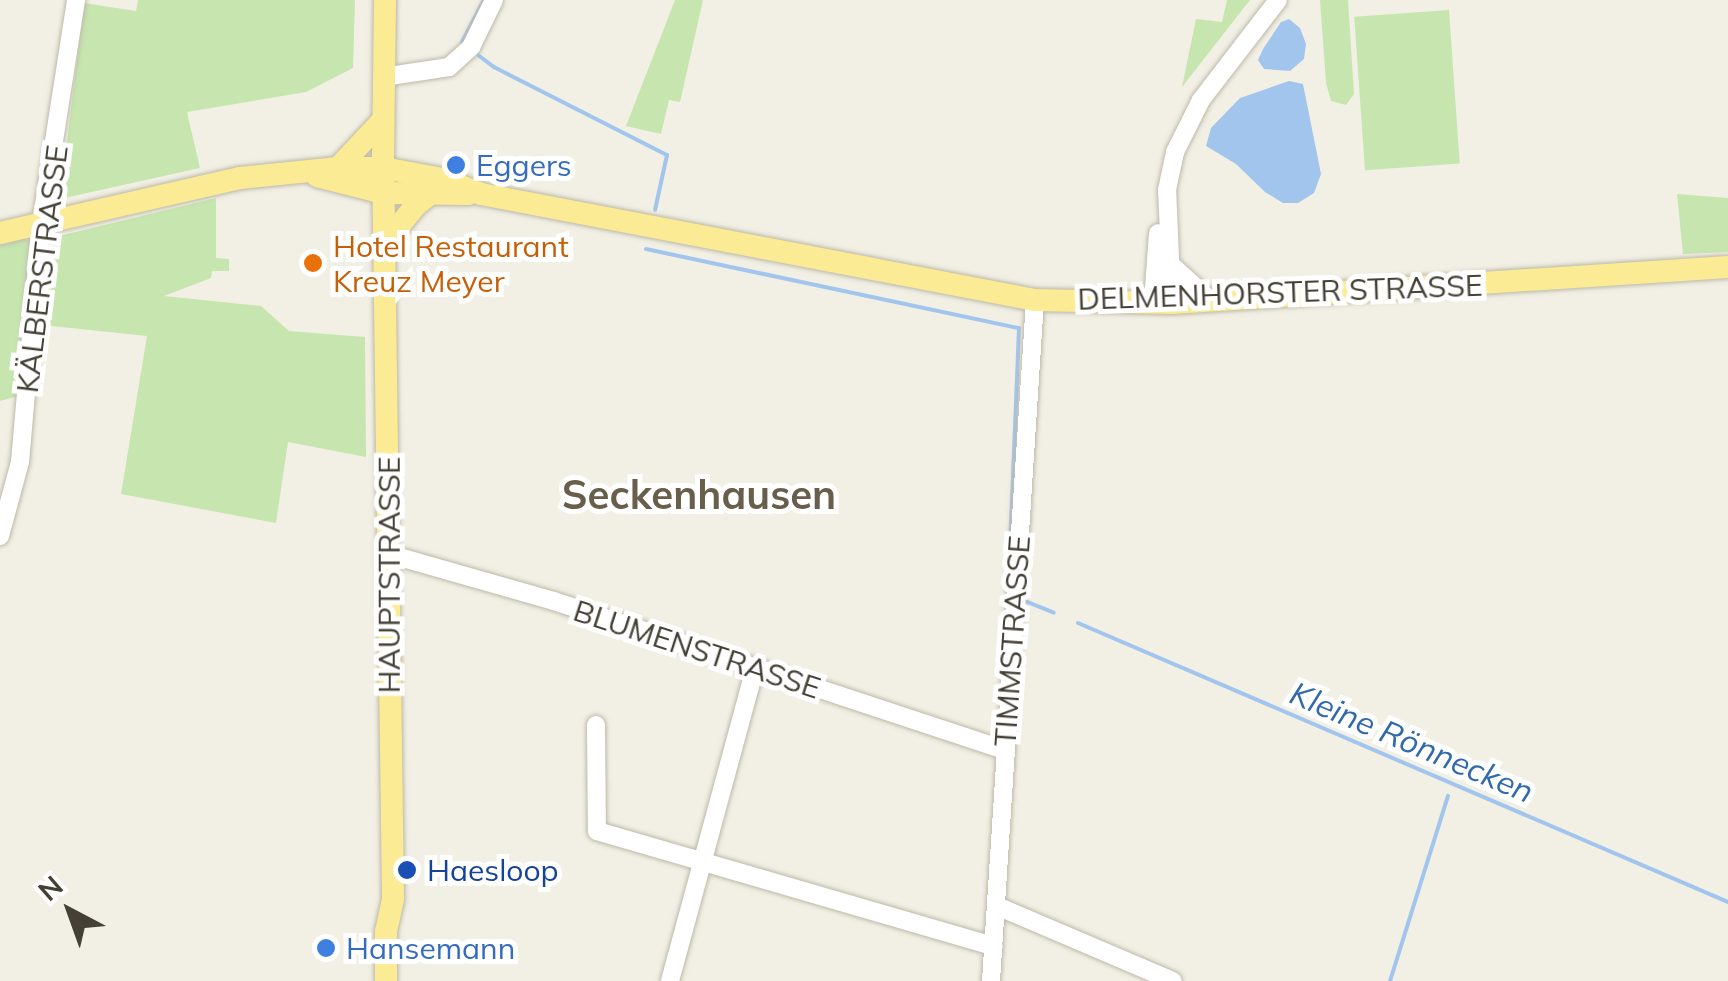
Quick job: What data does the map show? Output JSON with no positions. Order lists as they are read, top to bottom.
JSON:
{
  "streets": {
    "main road": ["DELMENHORSTER STRASSE", "HAUPTSTRASSE"],
    "street": ["KÄLBERSTRASSE", "TIMMSTRASSE", "BLUMENSTRASSE"]
  },
  "crossings": [
    ["KÄLBERSTRASSE", "DELMENHORSTER STRASSE"],
    ["DELMENHORSTER STRASSE", "HAUPTSTRASSE"],
    ["DELMENHORSTER STRASSE", "TIMMSTRASSE"],
    ["HAUPTSTRASSE", "BLUMENSTRASSE"],
    ["TIMMSTRASSE", "BLUMENSTRASSE"]
  ],
  "districts": ["Seckenhausen"],
  "water": ["Kleine Rönnecken"],
  "places": [
    "Eggers",
    "Hotel Restaurant Kreuz Meyer",
    "Haesloop",
    "Hansemann"
  ],
  "north": "top left"
}
